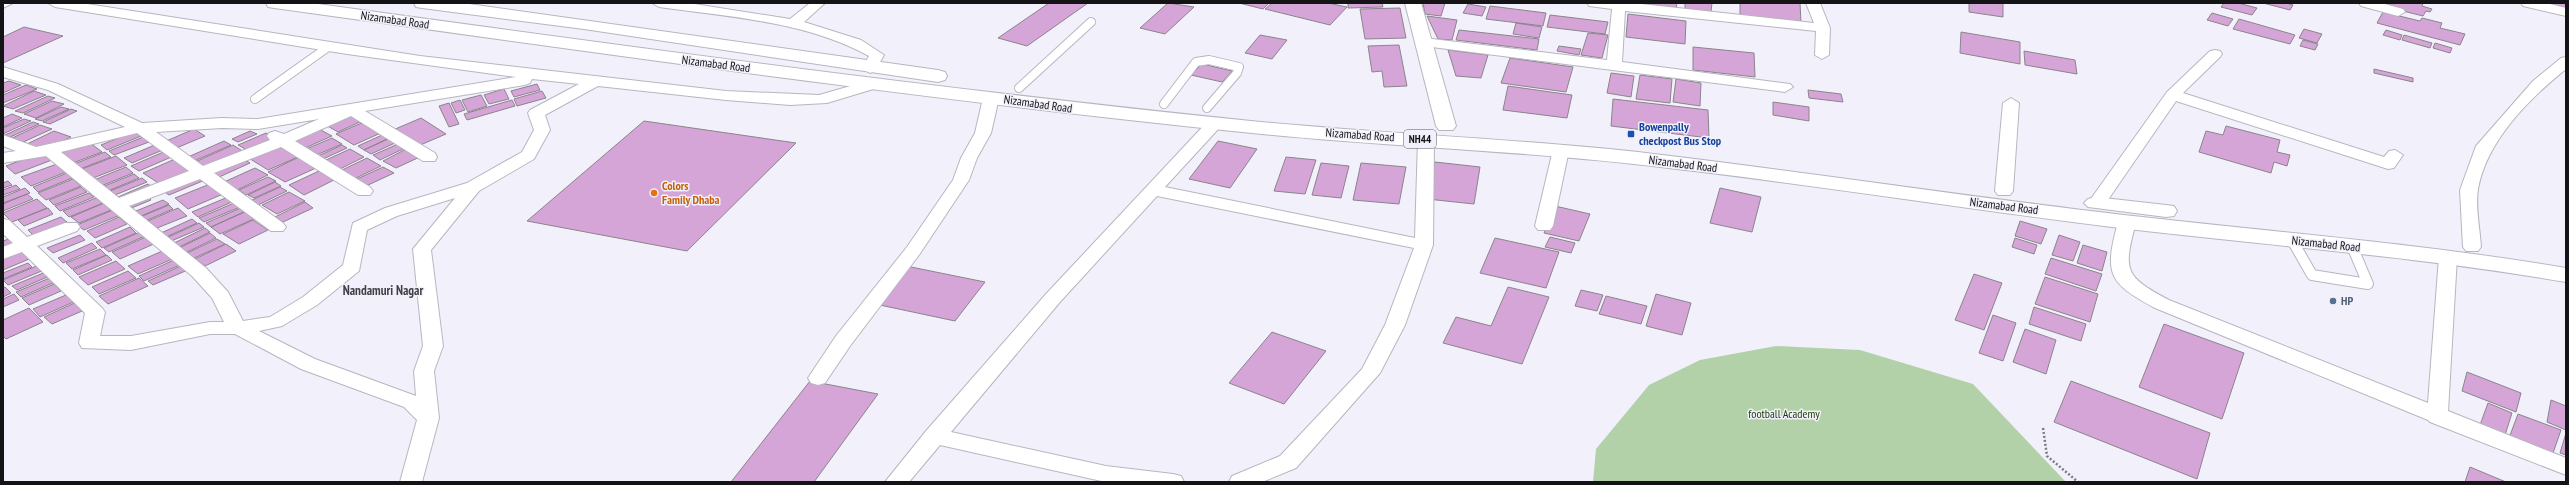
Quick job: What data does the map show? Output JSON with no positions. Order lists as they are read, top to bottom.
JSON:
{
  "streets": {
    "main road": ["Nizamabad Road", "NH44"]
  },
  "districts": ["Nandamuri Nagar"],
  "parks": ["football Academy"],
  "places": {
    "transit": ["Bowenpally checkpost Bus Stop"],
    "other": ["Colors Family Dhaba", "HP"]
  }
}
